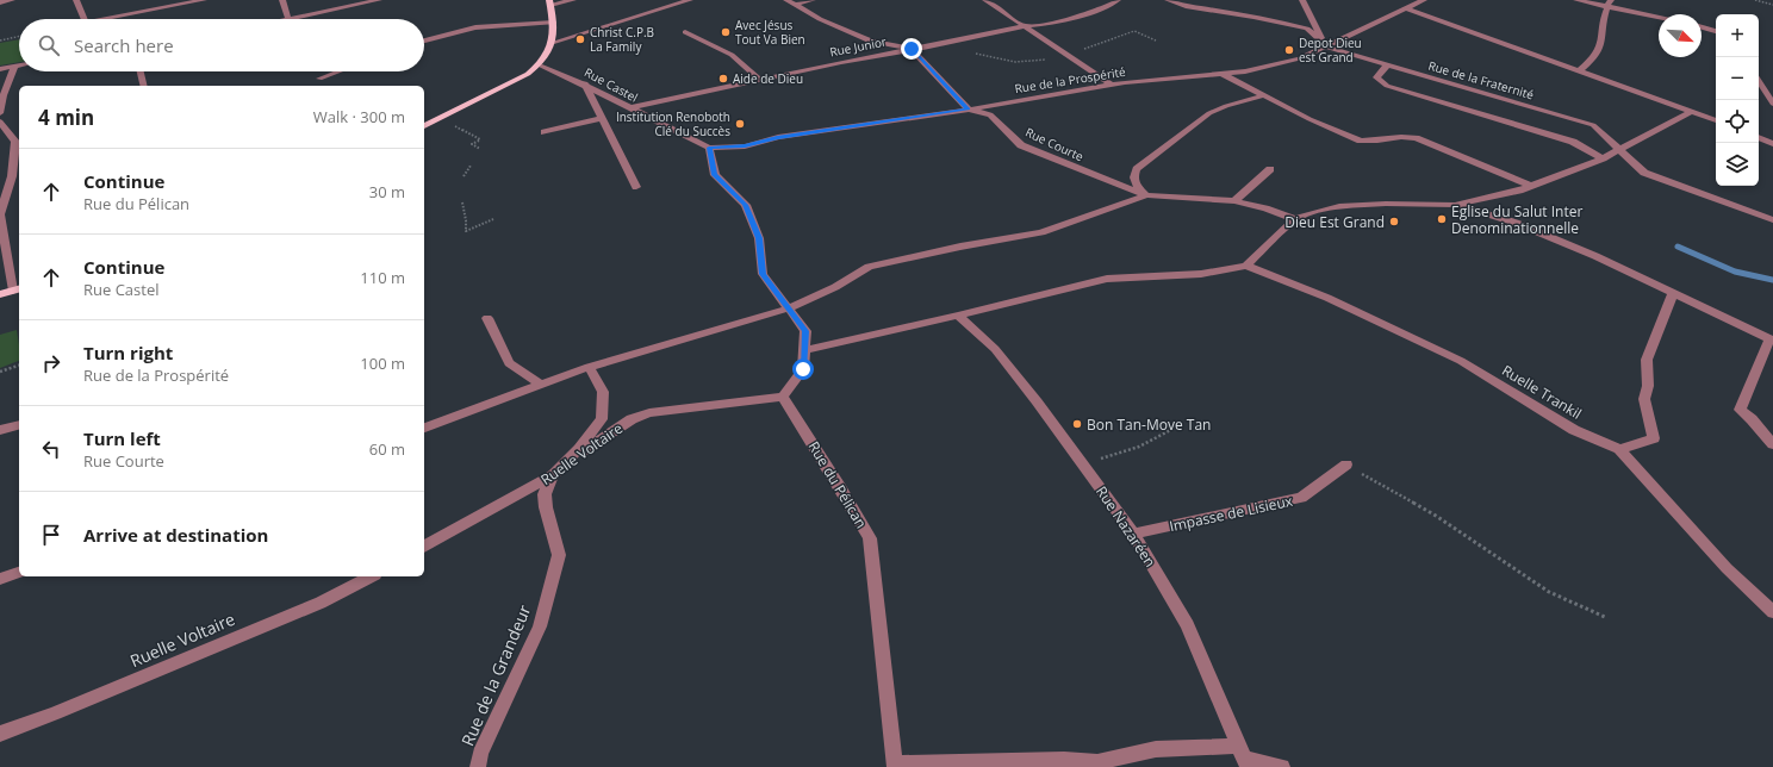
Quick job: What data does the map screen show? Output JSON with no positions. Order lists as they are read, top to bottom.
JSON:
{
  "streets": {
    "street": [
      "Rue Junior",
      "Rue de la Prospérité",
      "Rue de la Fraternité",
      "Rue Castel",
      "Rue Courte",
      "Ruelle Trankil",
      "Ruelle Voltaire",
      "Rue du Pélican",
      "Impasse de Lisieux",
      "Rue Nazaréen",
      "Rue de la Grandeur"
    ]
  },
  "crossings": [
    ["Rue Junior", "Rue Castel"],
    ["Rue de la Prospérité", "Rue de la Fraternité"],
    ["Rue de la Prospérité", "Rue Castel"],
    ["Rue de la Prospérité", "Rue Courte"],
    ["Ruelle Voltaire", "Rue du Pélican"],
    ["Ruelle Voltaire", "Rue de la Grandeur"],
    ["Impasse de Lisieux", "Rue Nazaréen"]
  ],
  "places": [
    "Avec Jésus Tout Va Bien",
    "Christ C.P.B La Family",
    "Depot Dieu est Grand",
    "Aide de Dieu",
    "Institution Renoboth Clé du Succès",
    "Eglise du Salut Inter Denominationnelle",
    "Dieu Est Grand",
    "Bon Tan-Move Tan"
  ],
  "north": "bottom right",
  "page": {
    "map_buttons": ["+", "−"],
    "search": "Search here",
    "heading": ["4 min", "Walk · 300 m"],
    "list": [
      ["Continue", "Rue du Pélican", "30 m"],
      ["Continue", "Rue Castel", "110 m"],
      ["Turn right", "Rue de la Prospérité", "100 m"],
      ["Turn left", "Rue Courte", "60 m"],
      "Arrive at destination"
    ]
  }
}
